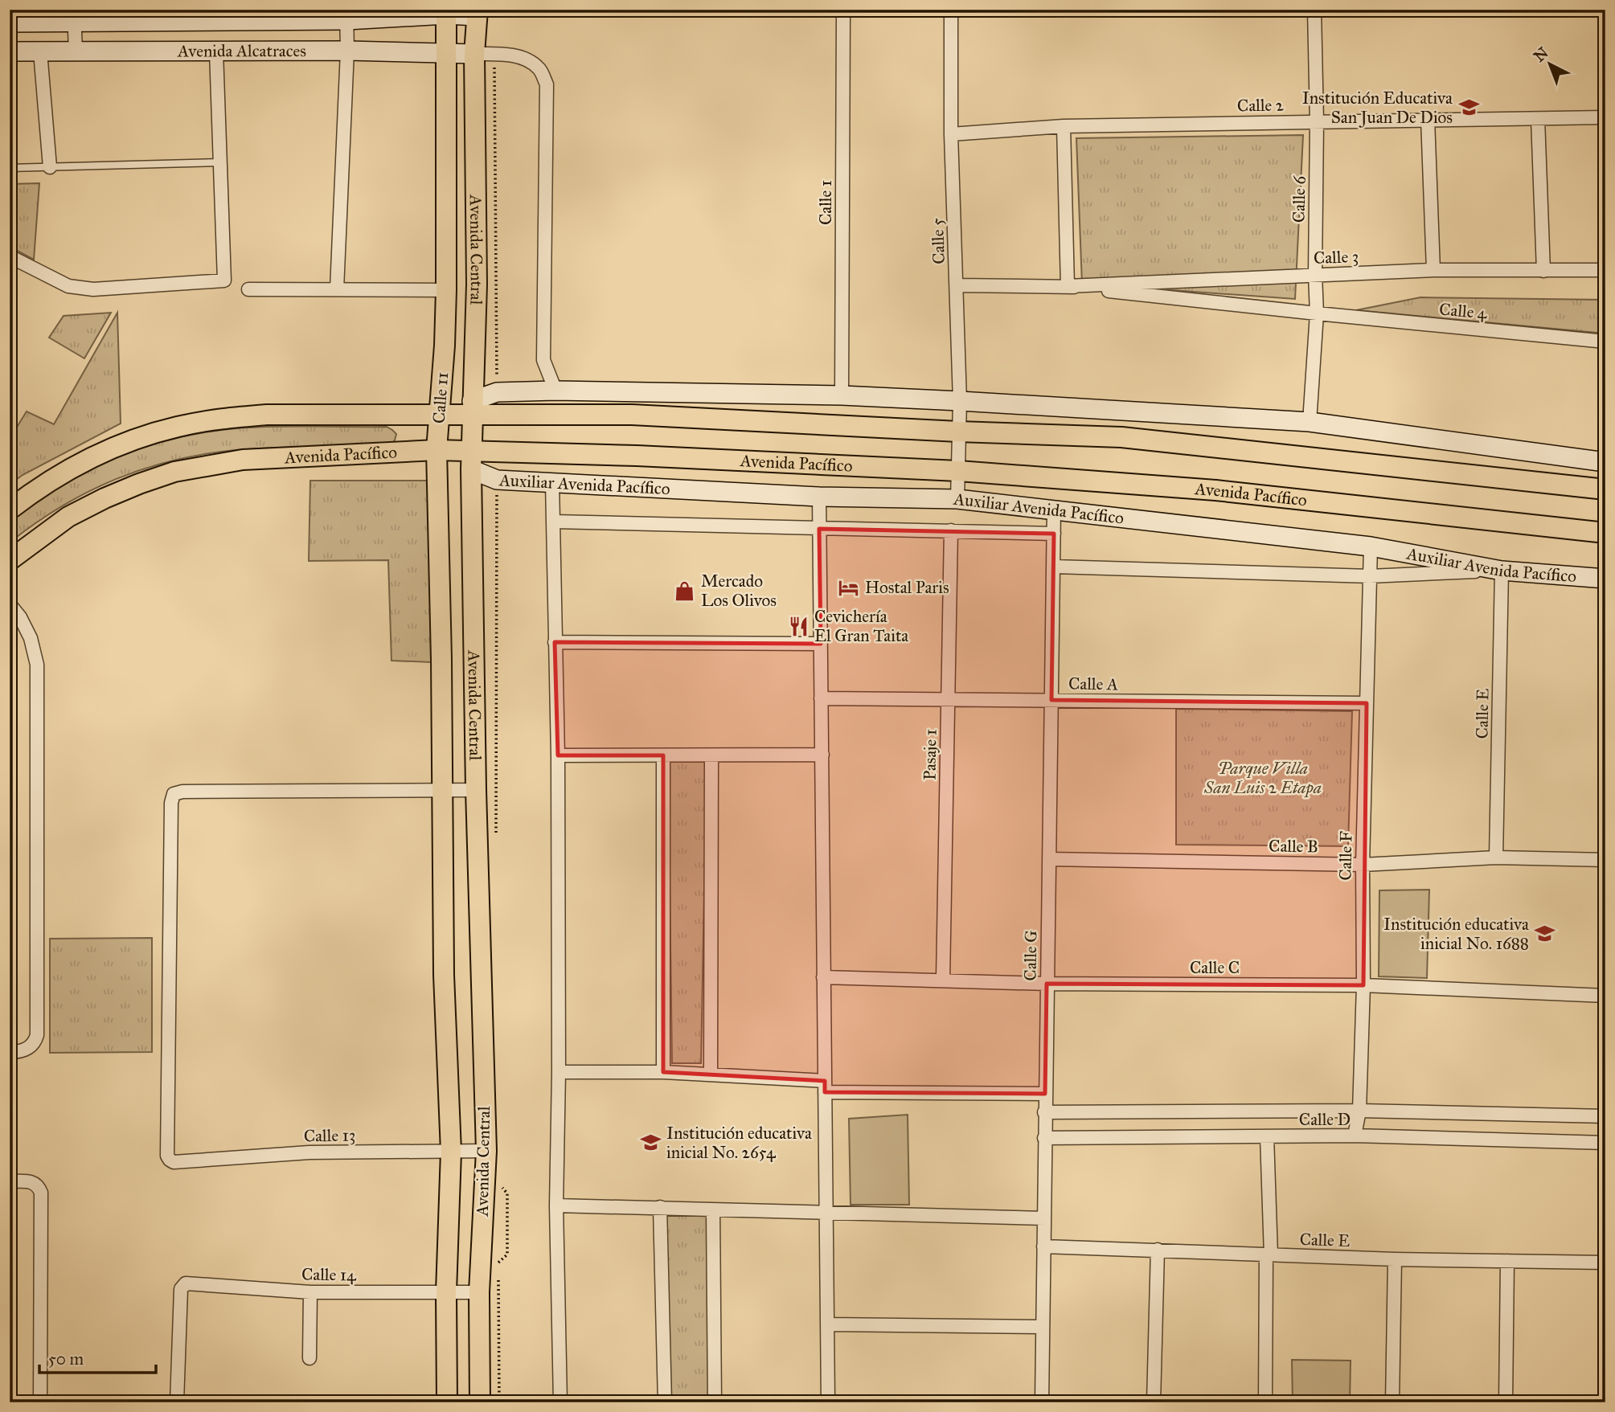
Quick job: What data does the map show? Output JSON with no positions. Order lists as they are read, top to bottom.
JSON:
{
  "streets": {
    "main road": [
      "Avenida Alcatraces",
      "Avenida Central",
      "Calle 11",
      "Avenida Pacífico",
      "Auxiliar Avenida Pacífico"
    ],
    "street": [
      "Calle 2",
      "Calle 6",
      "Calle 1",
      "Calle 5",
      "Calle 3",
      "Calle 4",
      "Calle A",
      "Calle E",
      "Pasaje 1",
      "Calle B",
      "Calle F",
      "Calle G",
      "Calle C",
      "Calle D",
      "Calle 13",
      "Calle 14"
    ]
  },
  "crossings": [
    ["Avenida Alcatraces", "Avenida Central"],
    ["Calle 2", "Calle 6"],
    ["Calle 2", "Calle 5"],
    ["Calle 6", "Calle 3"],
    ["Calle 6", "Calle 4"],
    ["Calle 5", "Calle 3"],
    ["Calle 5", "Avenida Pacífico"],
    ["Avenida Central", "Calle 11"],
    ["Avenida Central", "Avenida Pacífico"],
    ["Avenida Central", "Auxiliar Avenida Pacífico"],
    ["Avenida Central", "Calle 13"],
    ["Avenida Central", "Calle 14"],
    ["Calle 3", "Calle 4"],
    ["Calle 11", "Avenida Pacífico"],
    ["Avenida Pacífico", "Auxiliar Avenida Pacífico"],
    ["Auxiliar Avenida Pacífico", "Calle E"],
    ["Auxiliar Avenida Pacífico", "Calle F"],
    ["Auxiliar Avenida Pacífico", "Calle G"],
    ["Calle A", "Pasaje 1"],
    ["Calle A", "Calle F"],
    ["Calle A", "Calle G"],
    ["Calle E", "Calle B"],
    ["Calle E", "Calle G"],
    ["Pasaje 1", "Calle C"],
    ["Calle B", "Calle F"],
    ["Calle B", "Calle G"],
    ["Calle F", "Calle C"],
    ["Calle F", "Calle D"],
    ["Calle G", "Calle C"],
    ["Calle G", "Calle D"]
  ],
  "parks": ["Parque Villa San Luis 2 Etapa"],
  "places": {
    "school or university": ["Institución Educativa San Juan De Dios", "Institución educativa inicial No. 1688", "Institución educativa inicial No. 2654"],
    "hotel": ["Hostal Paris"],
    "shop": ["Mercado Los Olivos"],
    "restaurant": ["Cevichería El Gran Taita"]
  },
  "scale_bar": "50 m",
  "north": "top left"
}
